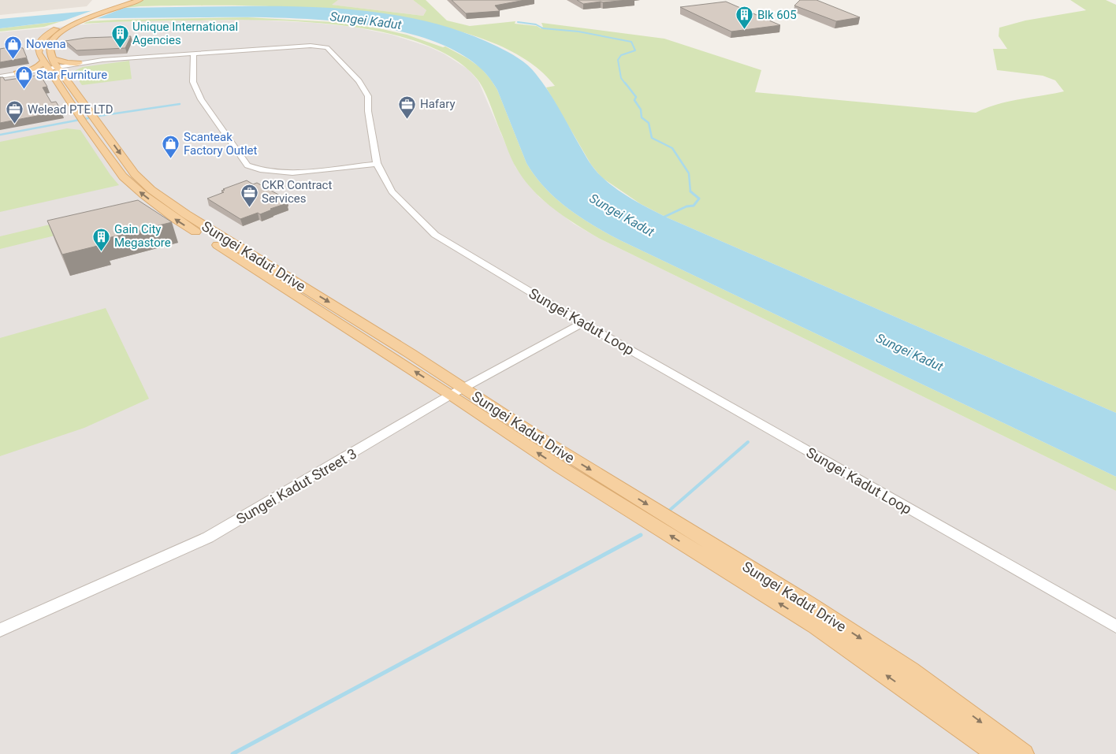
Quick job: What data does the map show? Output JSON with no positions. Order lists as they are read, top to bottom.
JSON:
{
  "streets": {
    "main road": ["Sungei Kadut Drive"],
    "street": ["Sungei Kadut Loop", "Sungei Kadut Street 3"]
  },
  "crossings": [
    ["Sungei Kadut Drive", "Sungei Kadut Loop"],
    ["Sungei Kadut Drive", "Sungei Kadut Street 3"],
    ["Sungei Kadut Loop", "Sungei Kadut Street 3"]
  ],
  "water": ["Sungei Kadut"],
  "places": {
    "building": ["Blk 605", "Unique International Agencies", "Gain City Megastore"],
    "shop": ["Novena", "Star Furniture", "Scanteak Factory Outlet"],
    "office": ["Hafary", "Welead PTE LTD", "CKR Contract Services"]
  }
}
